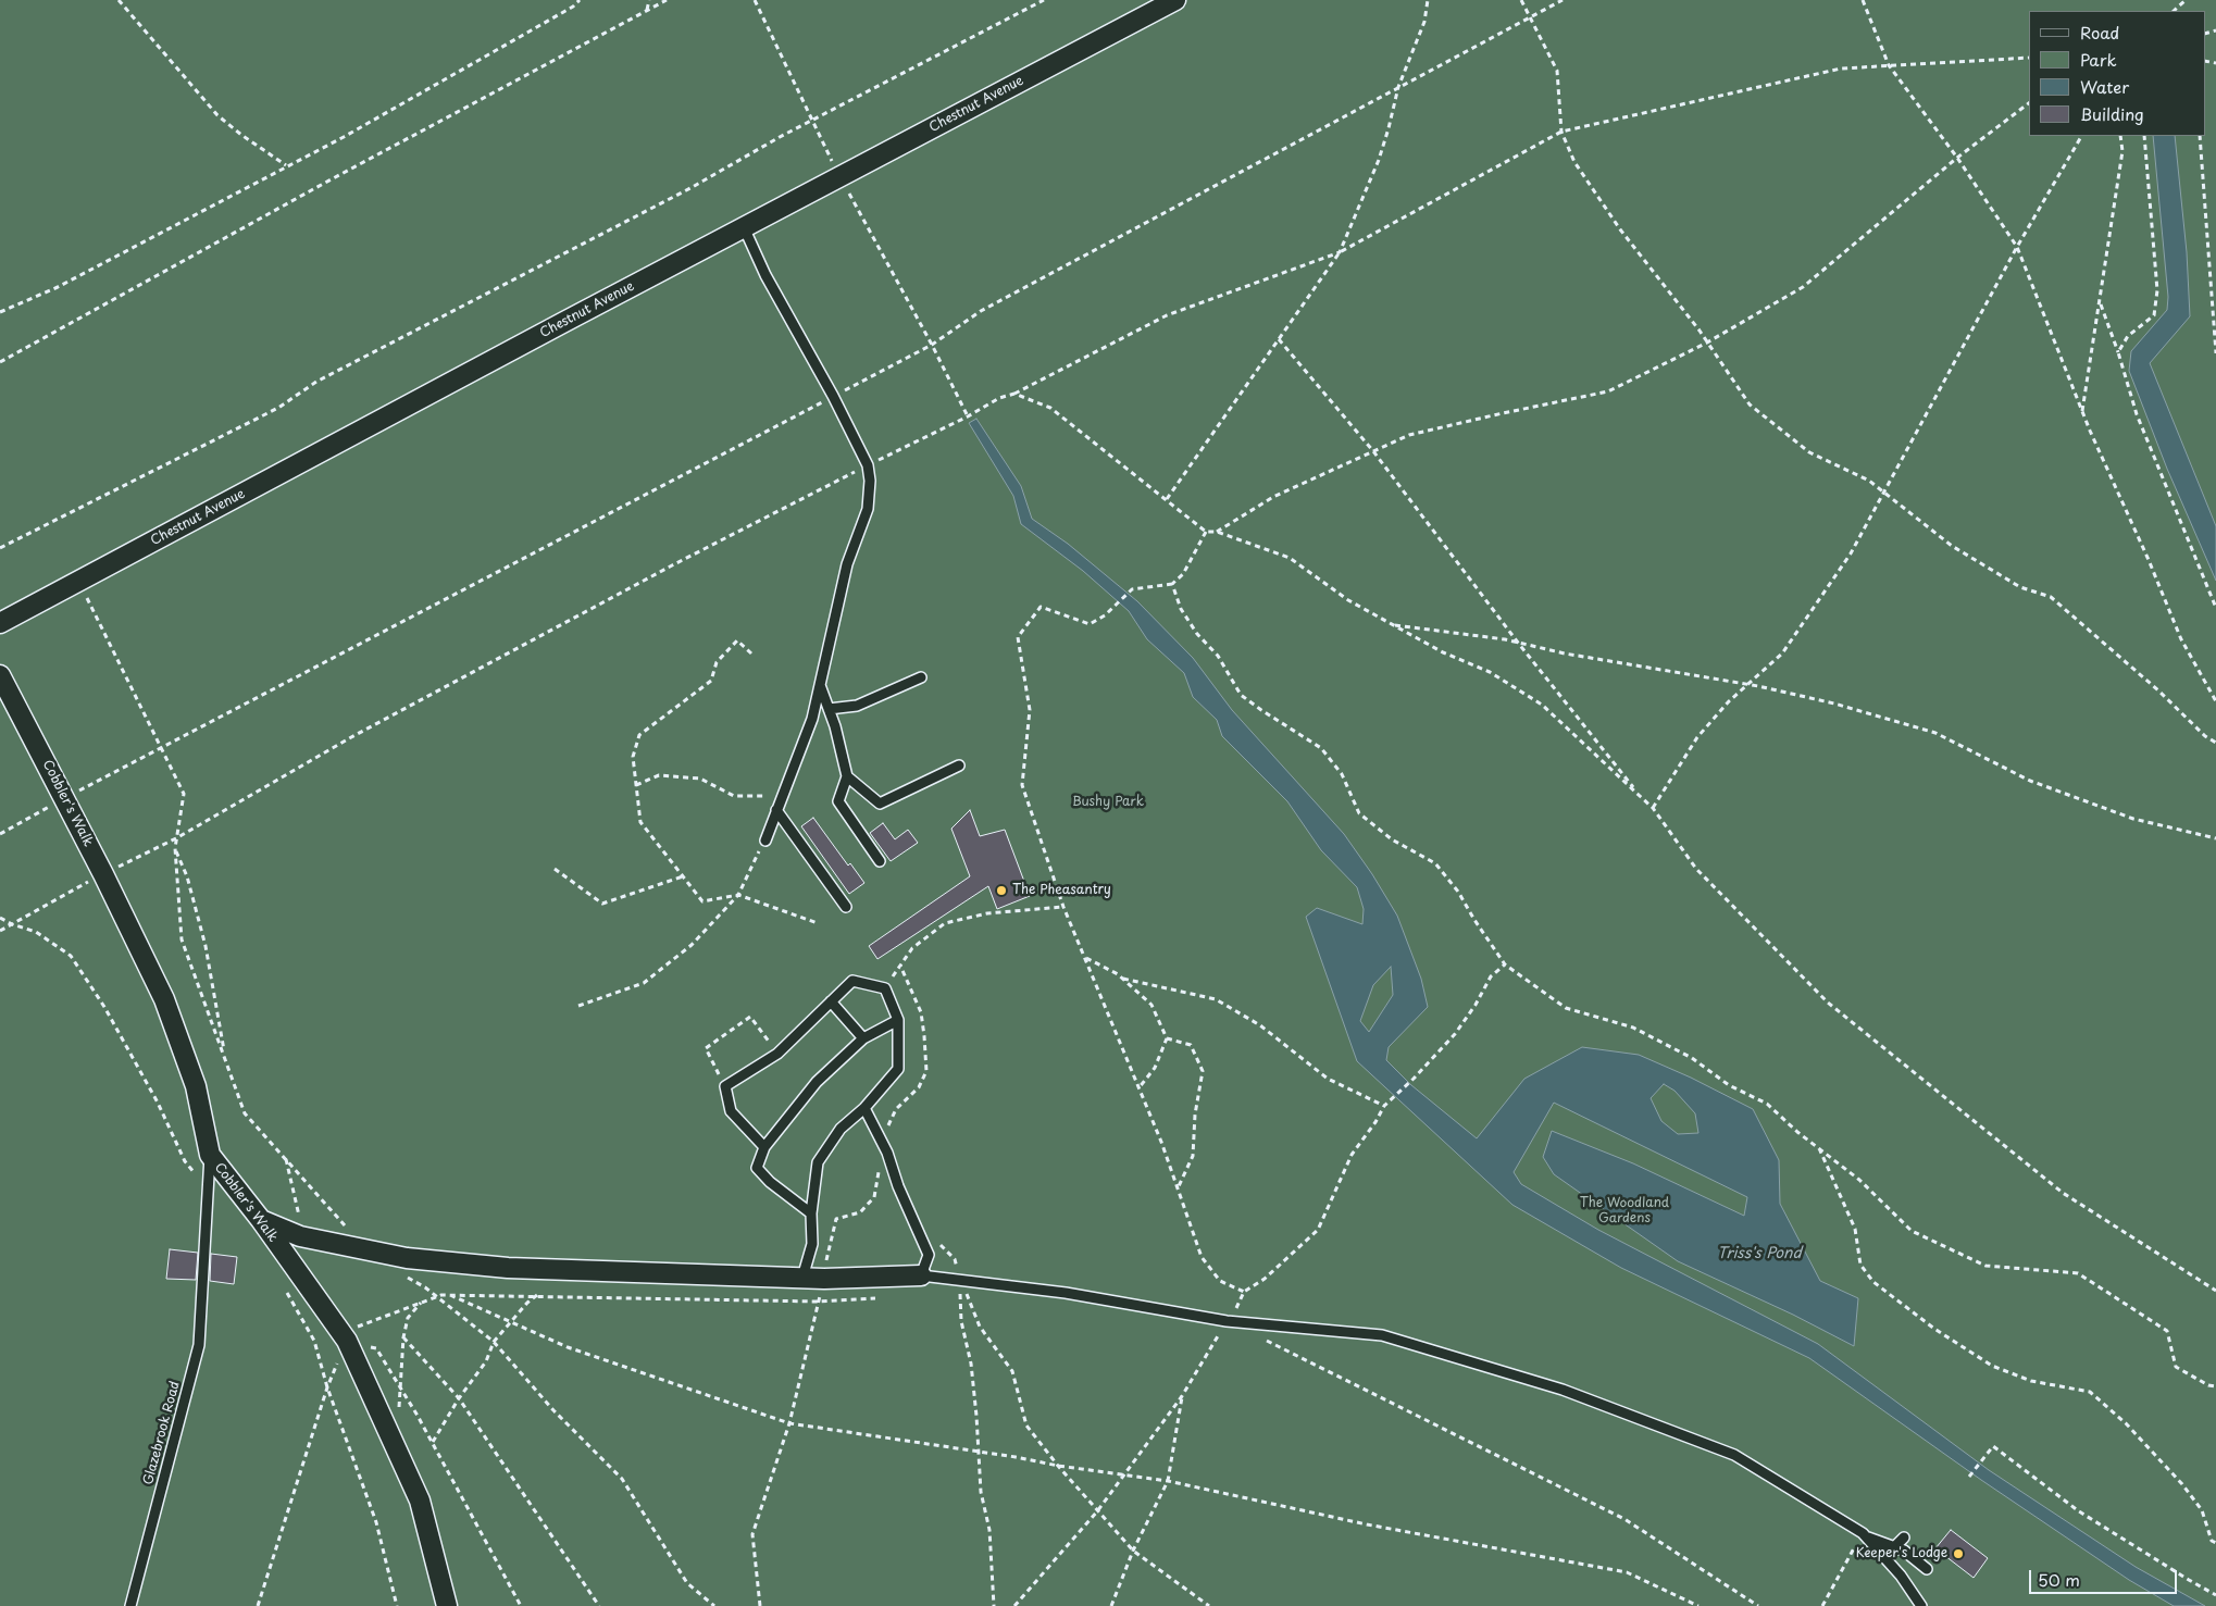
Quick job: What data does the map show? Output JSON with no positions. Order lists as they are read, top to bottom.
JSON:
{
  "streets": {
    "street": ["Chestnut Avenue", "Cobbler's Walk"],
    "lane": ["Glazebrook Road"]
  },
  "crossings": [
    ["Cobbler's Walk", "Glazebrook Road"]
  ],
  "water": ["Triss's Pond"],
  "parks": ["Bushy Park", "The Woodland Gardens"],
  "places": ["The Pheasantry", "Keeper's Lodge"],
  "legend": [
    "Road",
    "Park",
    "Water",
    "Building"
  ],
  "scale_bar": "50 m"
}
